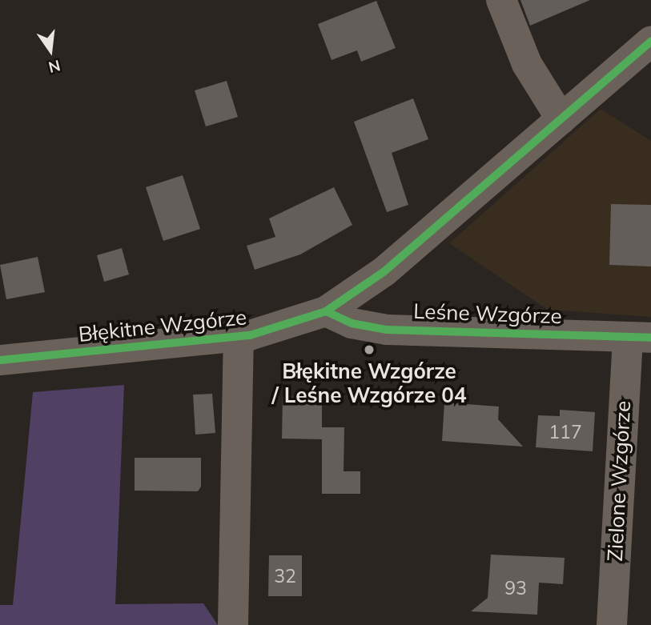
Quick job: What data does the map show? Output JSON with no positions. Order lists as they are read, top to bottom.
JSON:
{
  "streets": {
    "street": ["Leśne Wzgórze", "Błękitne Wzgórze", "Zielone Wzgórze"]
  },
  "crossings": [
    ["Leśne Wzgórze", "Błękitne Wzgórze"],
    ["Leśne Wzgórze", "Zielone Wzgórze"]
  ],
  "places": ["Błękitne Wzgórze / Leśne Wzgórze 04"],
  "house_numbers": ["117", "32", "93"],
  "north": "bottom"
}
